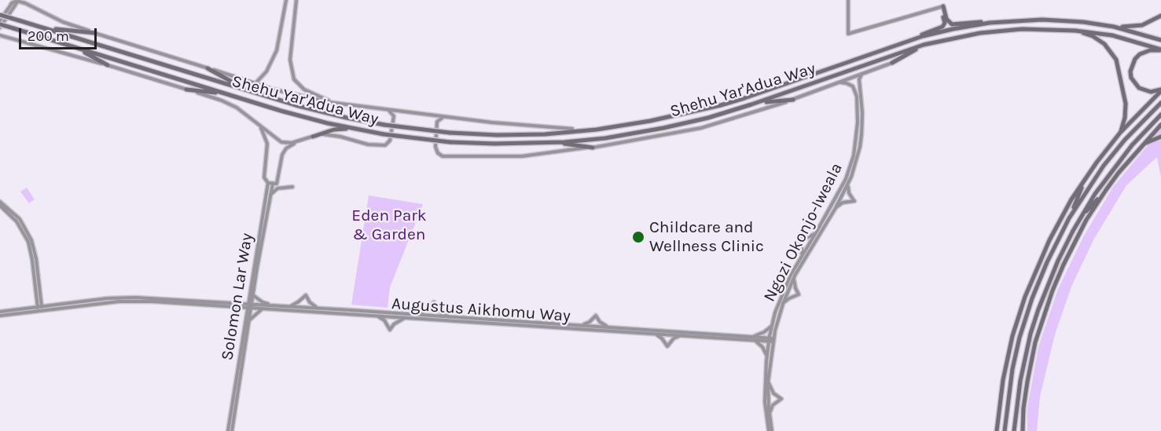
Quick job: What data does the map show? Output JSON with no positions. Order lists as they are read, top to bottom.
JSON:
{
  "streets": {
    "highway": ["Shehu Yar'Adua Way"],
    "street": ["Ngozi Okonjo-Iweala", "Solomon Lar Way", "Augustus Aikhomu Way"]
  },
  "crossings": [
    ["Ngozi Okonjo-Iweala", "Augustus Aikhomu Way"],
    ["Solomon Lar Way", "Augustus Aikhomu Way"]
  ],
  "parks": ["Eden Park & Garden"],
  "places": ["Childcare and Wellness Clinic"],
  "scale_bar": "200 m"
}
